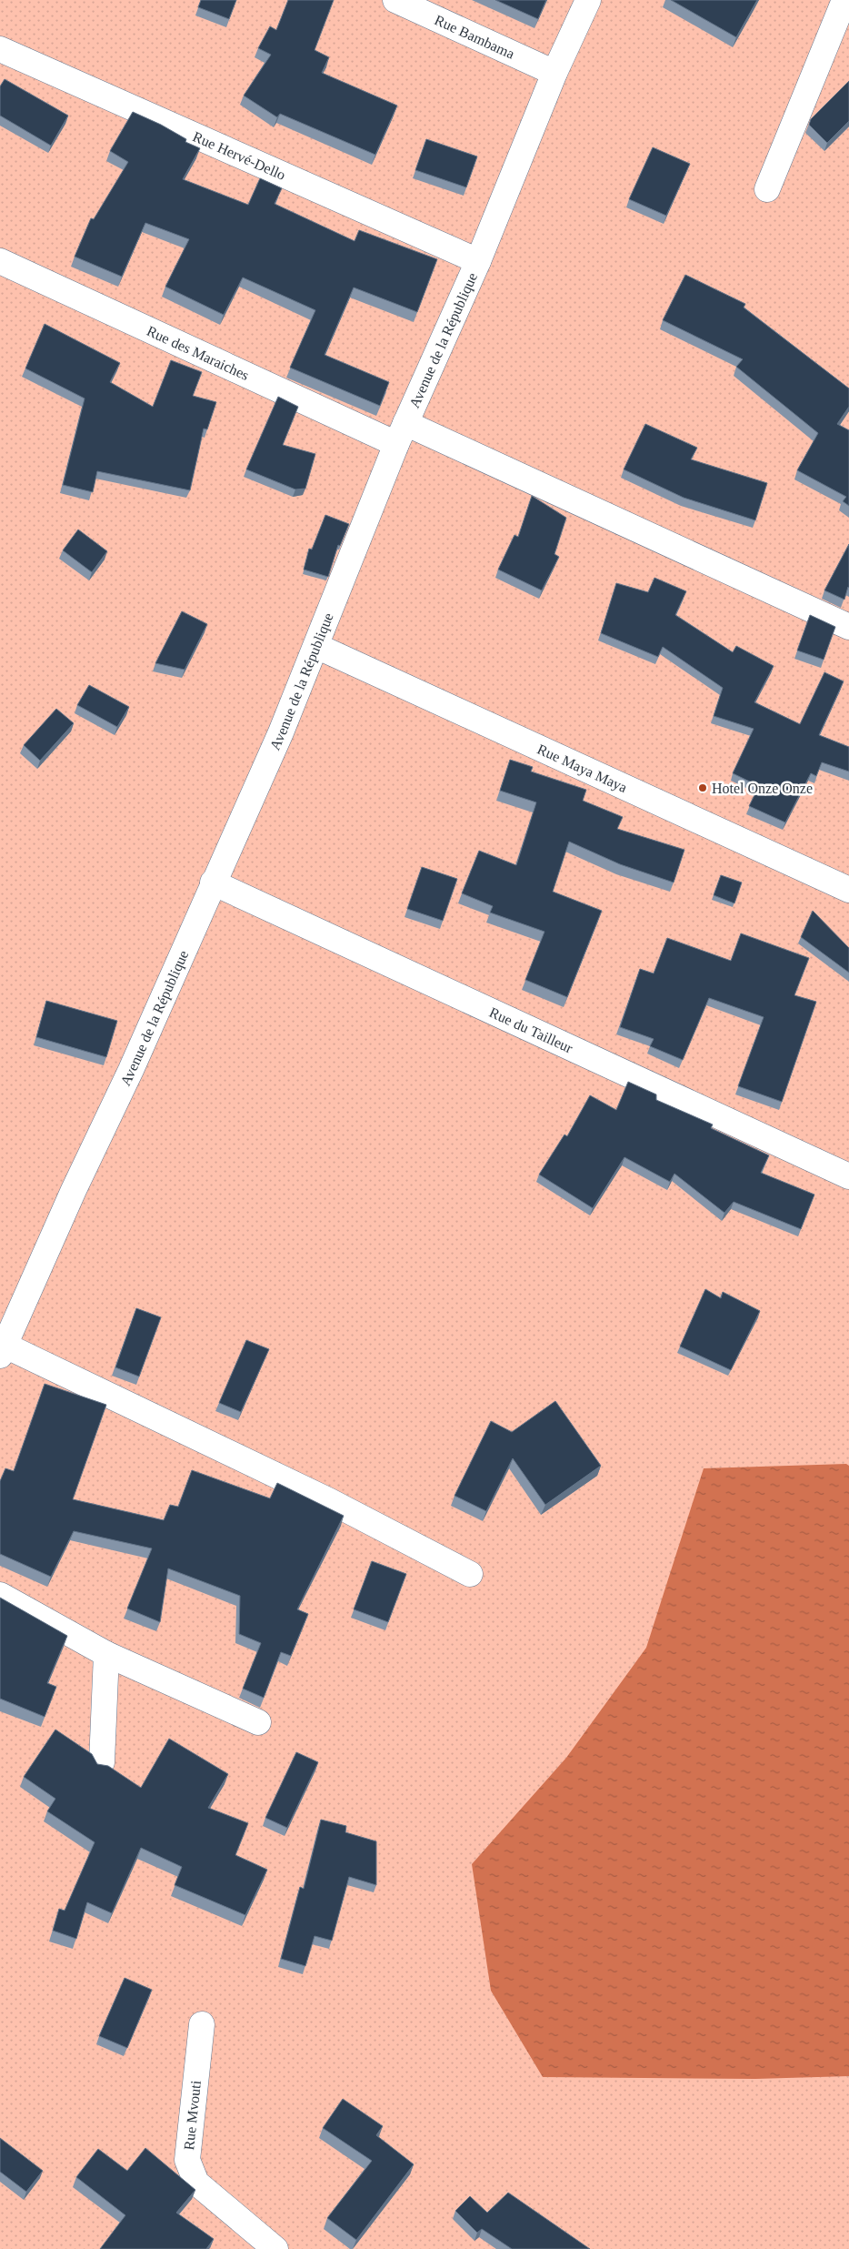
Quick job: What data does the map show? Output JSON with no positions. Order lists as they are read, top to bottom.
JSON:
{
  "streets": {
    "street": [
      "Rue Bambama",
      "Rue Hervé-Dello",
      "Avenue de la République",
      "Rue des Maraiches",
      "Rue Maya Maya",
      "Rue du Tailleur",
      "Rue Mvouti"
    ]
  },
  "crossings": [
    ["Rue Bambama", "Avenue de la République"],
    ["Rue Hervé-Dello", "Avenue de la République"],
    ["Avenue de la République", "Rue des Maraiches"],
    ["Avenue de la République", "Rue Maya Maya"],
    ["Avenue de la République", "Rue du Tailleur"]
  ],
  "places": ["Hotel Onze Onze"]
}
